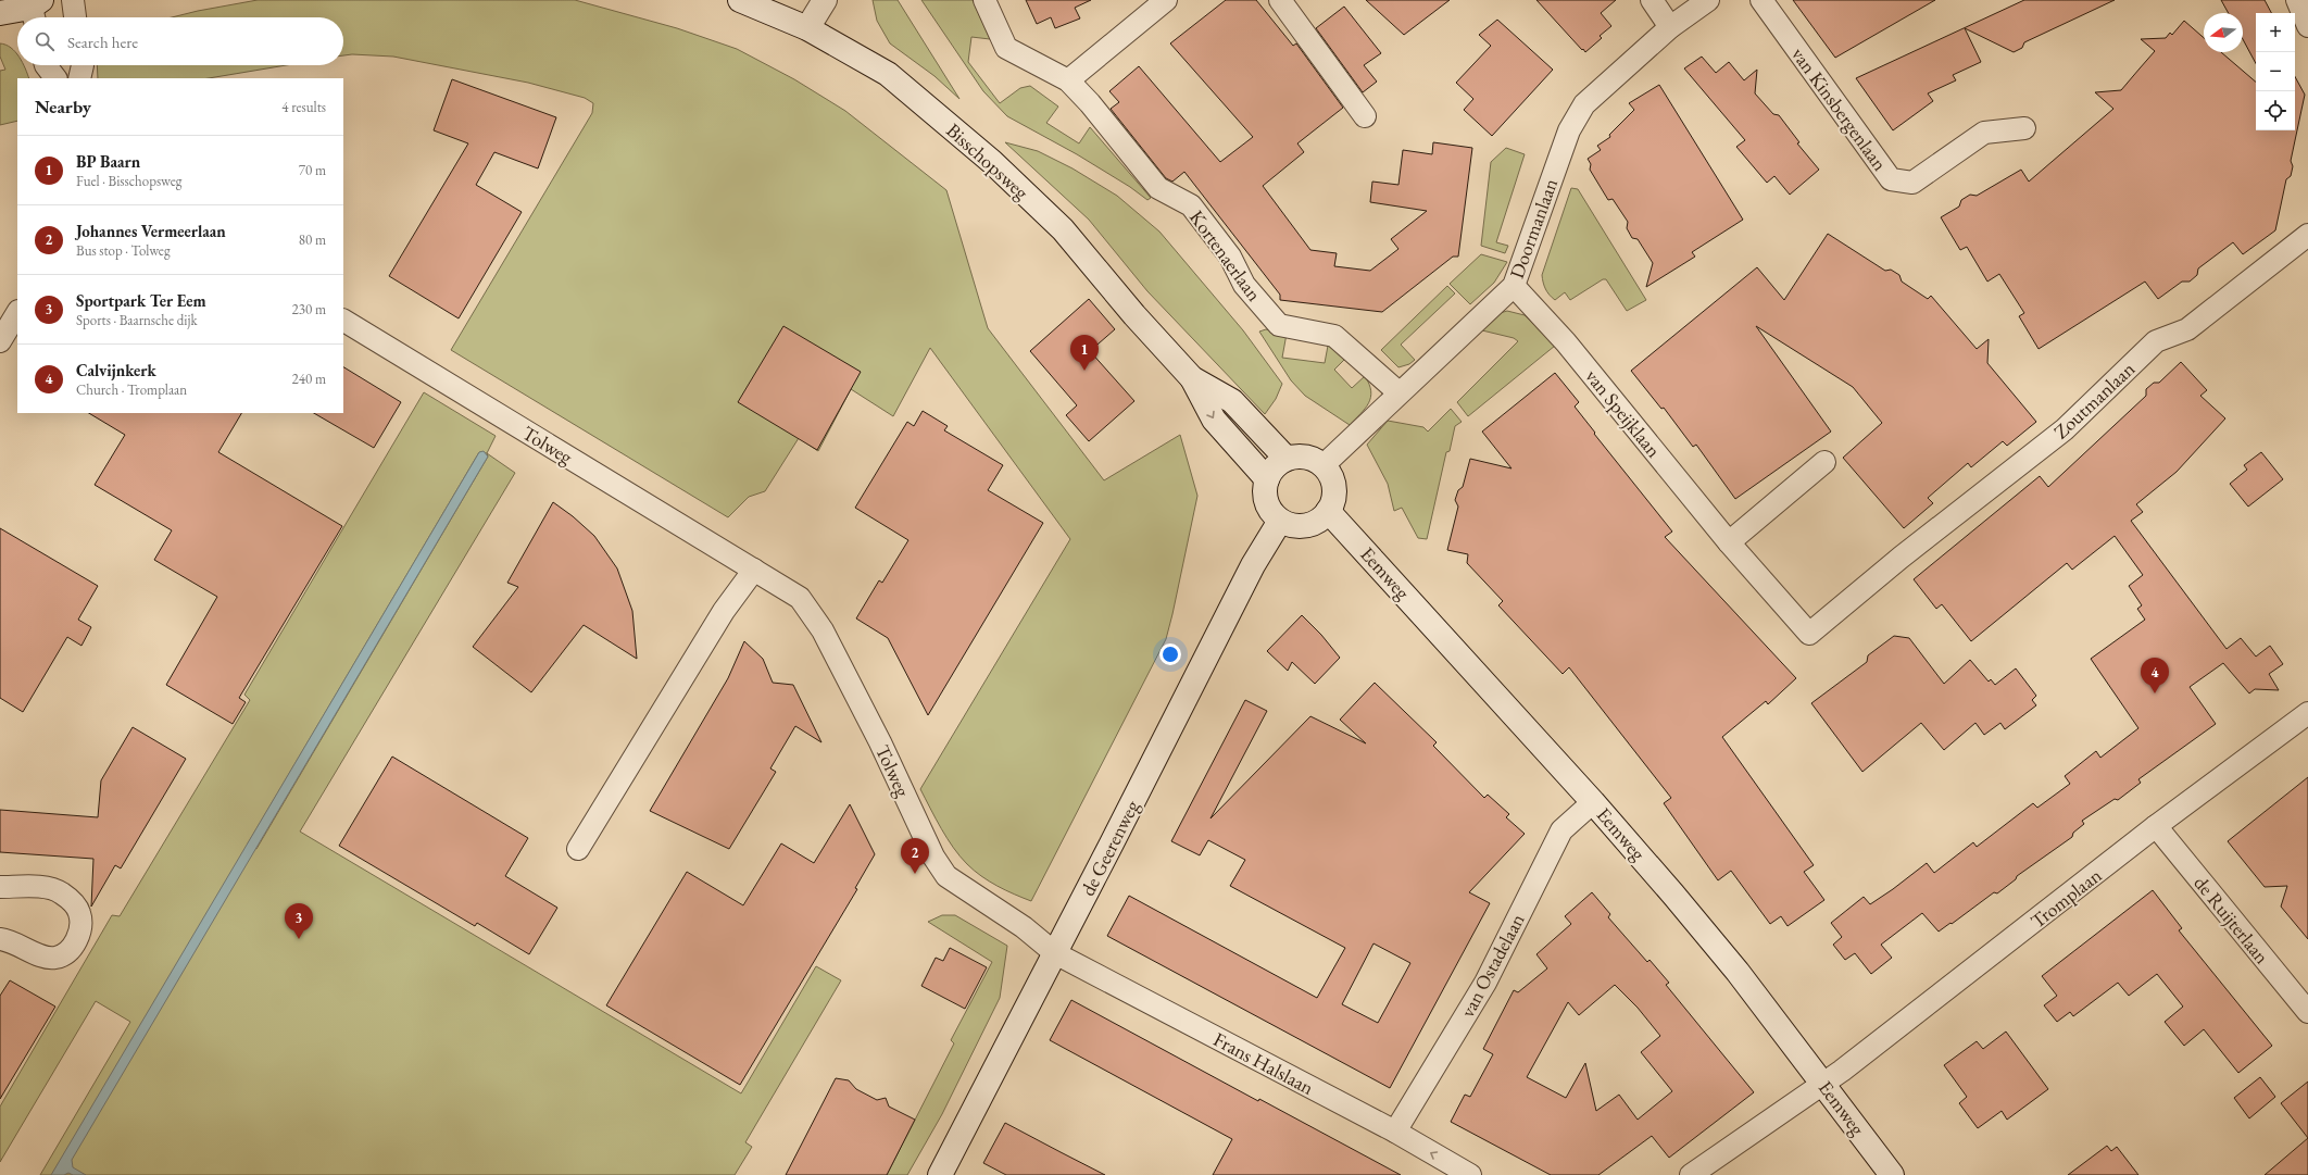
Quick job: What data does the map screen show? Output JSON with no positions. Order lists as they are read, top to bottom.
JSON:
{
  "streets": {
    "main road": ["Bisschopsweg", "Eemweg", "de Geerenweg"],
    "street": [
      "van Kinsbergenlaan",
      "Doormanlaan",
      "Kortenaerlaan",
      "Zoutmanlaan",
      "van Speijklaan",
      "Tolweg",
      "Tromplaan",
      "de Ruijterlaan",
      "van Ostadelaan",
      "Frans Halslaan"
    ]
  },
  "crossings": [
    ["Bisschopsweg", "Doormanlaan"],
    ["Bisschopsweg", "Eemweg"],
    ["Bisschopsweg", "de Geerenweg"],
    ["Doormanlaan", "Kortenaerlaan"],
    ["Doormanlaan", "van Speijklaan"],
    ["Doormanlaan", "Eemweg"],
    ["Doormanlaan", "de Geerenweg"],
    ["Zoutmanlaan", "van Speijklaan"],
    ["Tolweg", "de Geerenweg"],
    ["Tolweg", "Frans Halslaan"],
    ["Eemweg", "de Geerenweg"],
    ["Eemweg", "Tromplaan"],
    ["Eemweg", "van Ostadelaan"],
    ["de Geerenweg", "Frans Halslaan"],
    ["Tromplaan", "de Ruijterlaan"],
    ["van Ostadelaan", "Frans Halslaan"]
  ],
  "north": "left",
  "page": {
    "map_buttons": ["+", "−"],
    "search": "Search here",
    "heading": ["Nearby", "4 results"],
    "list": [
      {
        "mark": "1",
        "name": "BP Baarn",
        "note": "Fuel · Bisschopsweg",
        "value": "70 m"
      },
      {
        "mark": "2",
        "name": "Johannes Vermeerlaan",
        "note": "Bus stop · Tolweg",
        "value": "80 m"
      },
      {
        "mark": "3",
        "name": "Sportpark Ter Eem",
        "note": "Sports · Baarnsche dijk",
        "value": "230 m"
      },
      {
        "mark": "4",
        "name": "Calvijnkerk",
        "note": "Church · Tromplaan",
        "value": "240 m"
      }
    ],
    "pins": [
      "1",
      "4",
      "2",
      "3"
    ]
  }
}
